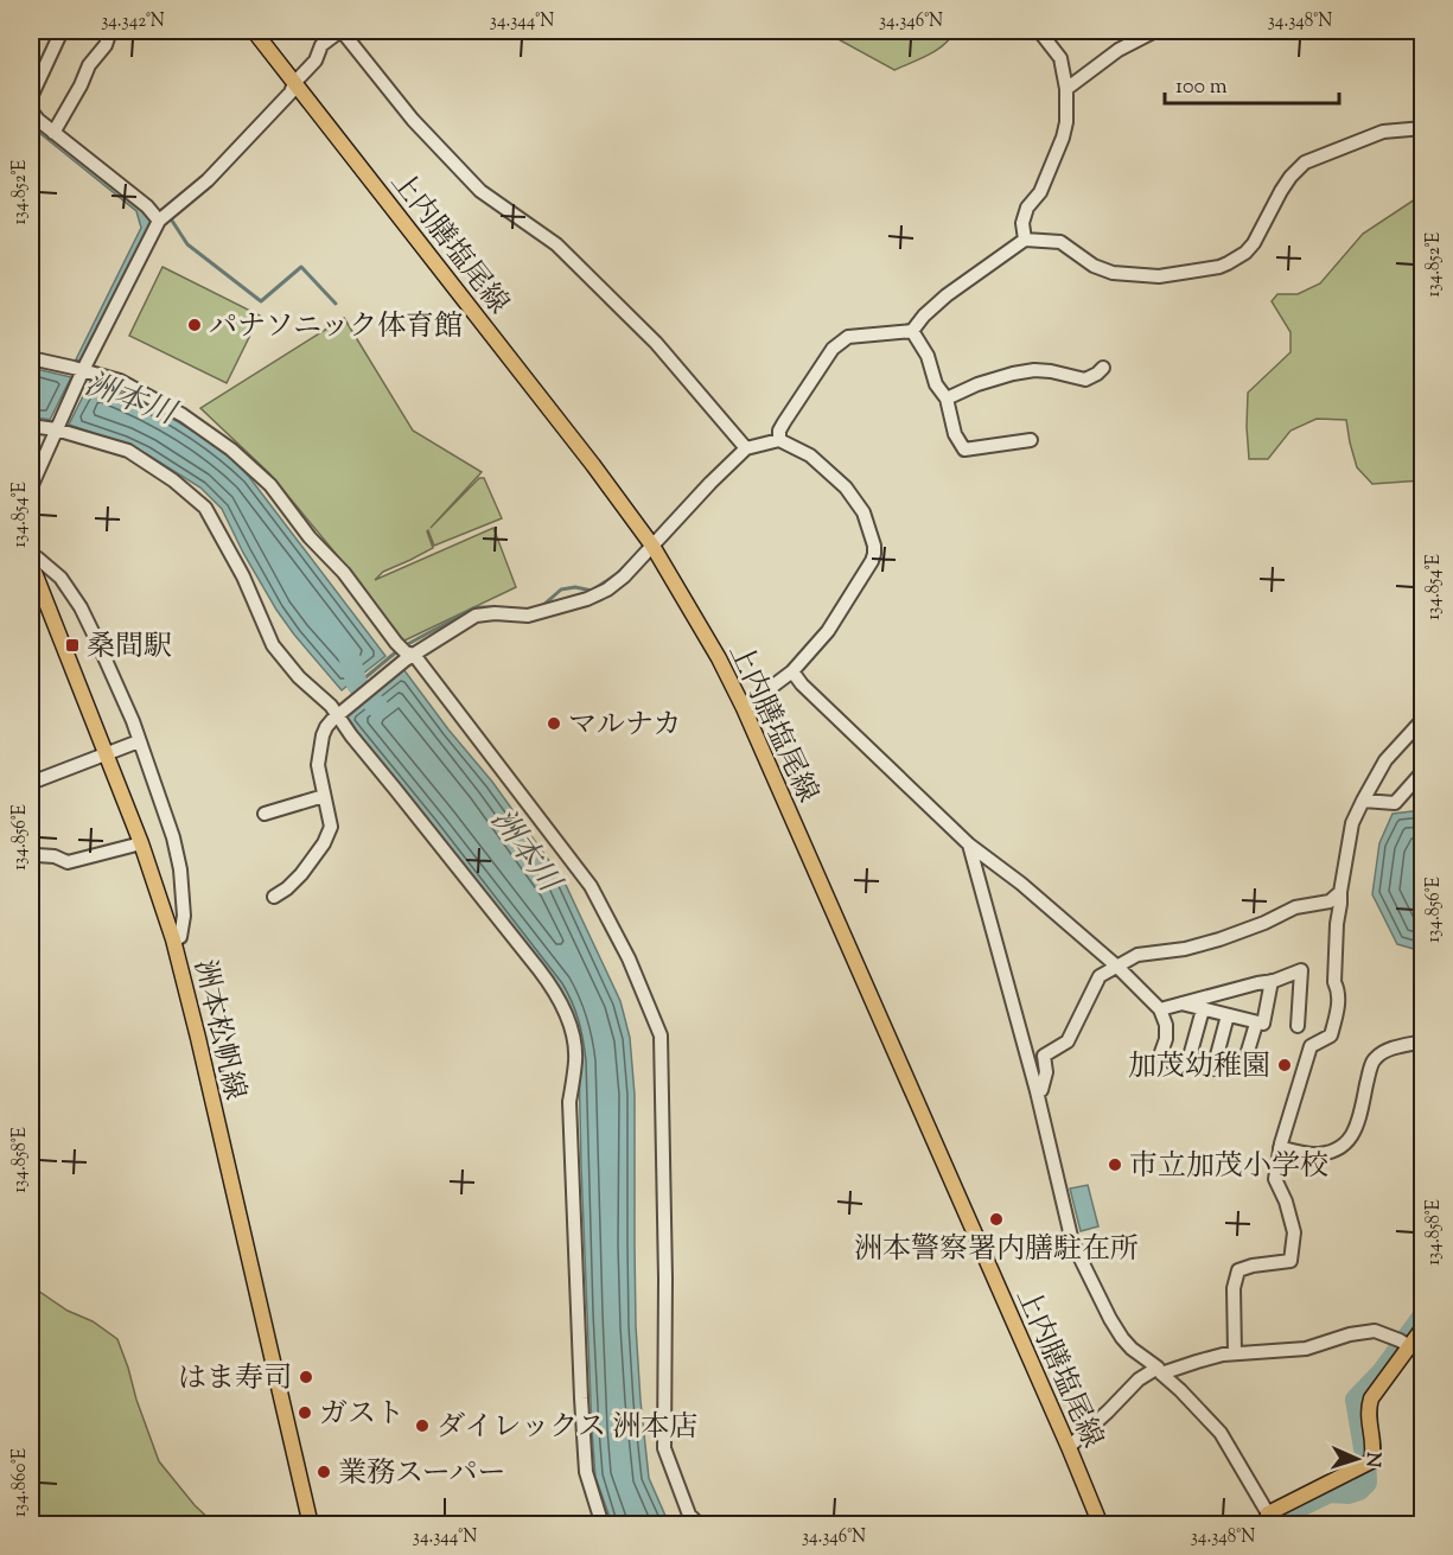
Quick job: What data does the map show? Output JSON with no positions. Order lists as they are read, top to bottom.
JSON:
{
  "streets": {
    "main road": ["上内膳塩尾線", "洲本松帆線"]
  },
  "water": ["洲本川"],
  "places": {
    "other": [
      "パナソニック体育館",
      "マルナカ",
      "加茂幼稚園",
      "市立加茂小学校",
      "洲本警察署内膳駐在所",
      "はま寿司",
      "ガスト",
      "ダイレックス 洲本店",
      "業務スーパー"
    ],
    "transit": ["桑間駅"]
  },
  "scale_bar": "100 m",
  "north": "right",
  "coordinates": [
    "34.342°N",
    "34.344°N",
    "34.346°N",
    "34.348°N",
    "134.852°E",
    "134.854°E",
    "134.856°E",
    "134.858°E",
    "134.860°E"
  ]
}
